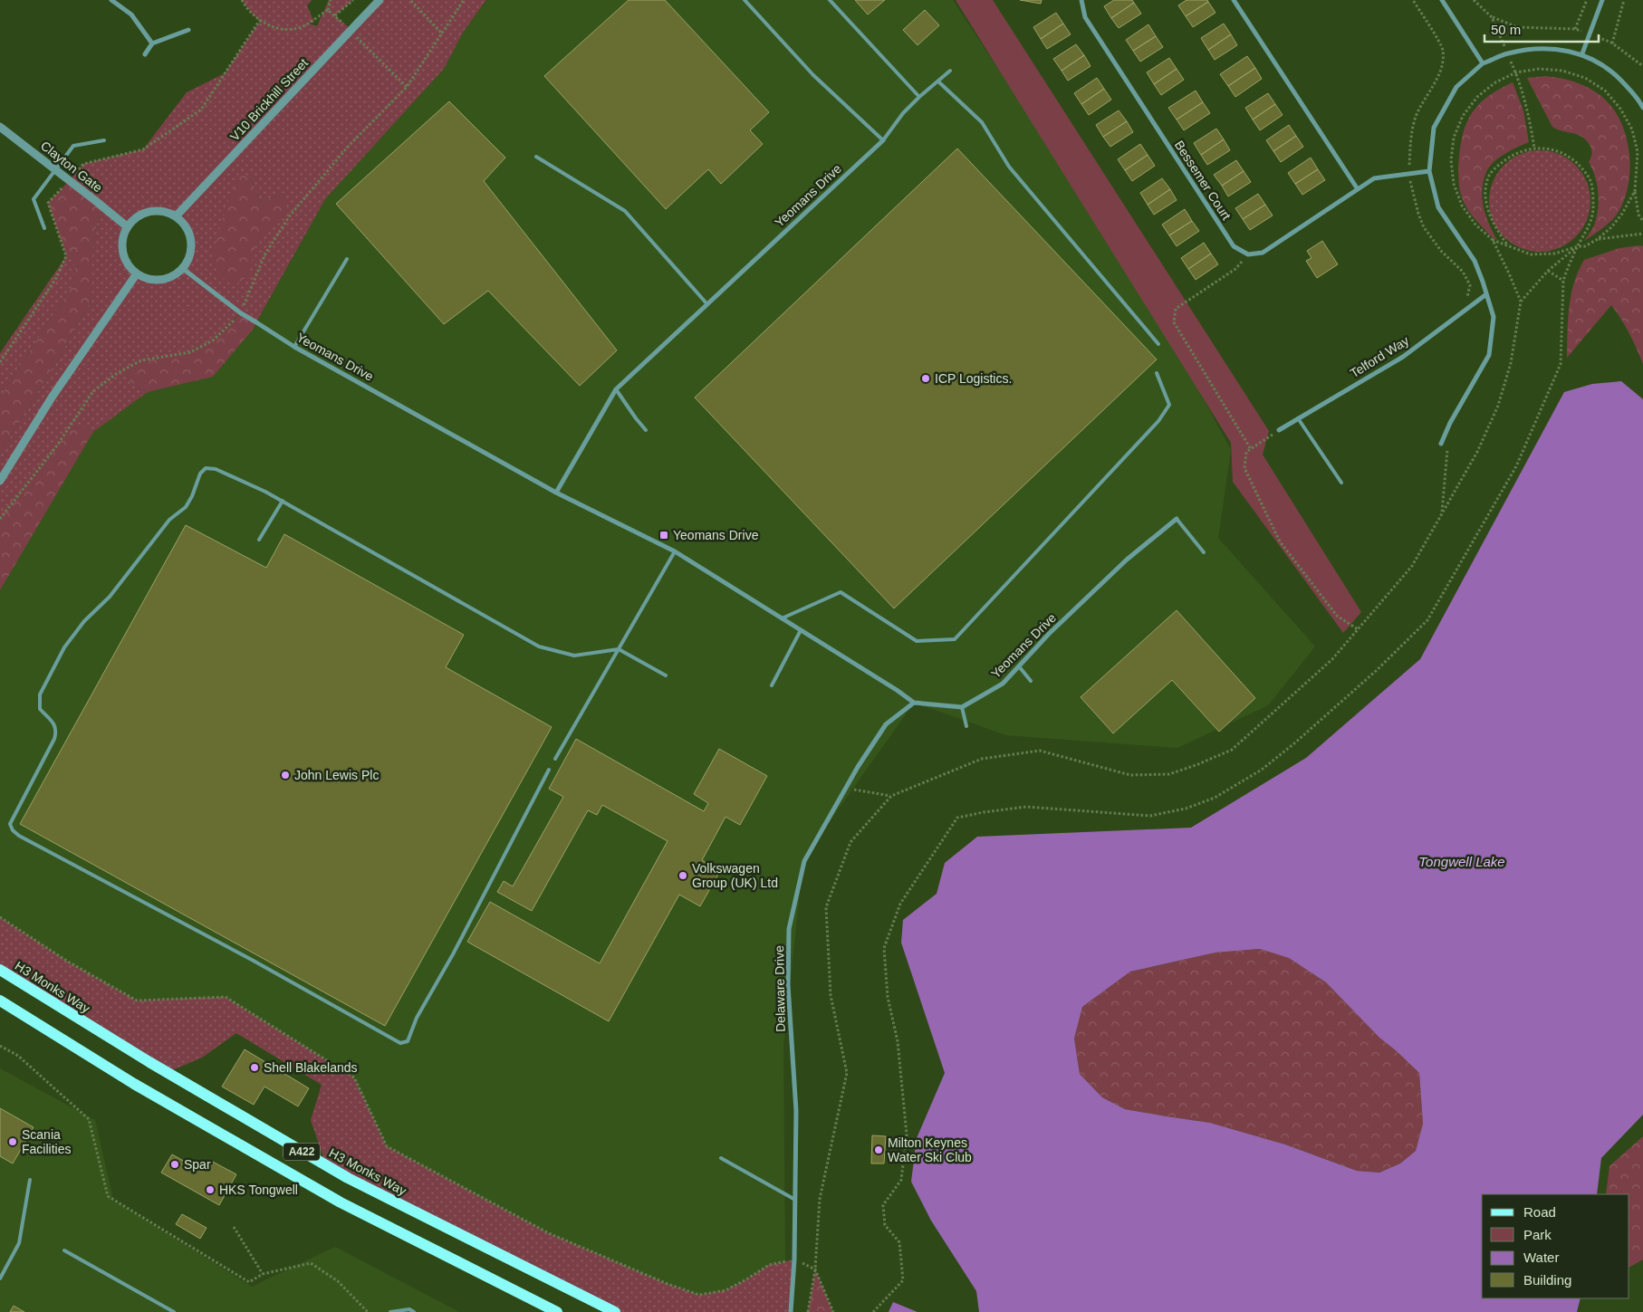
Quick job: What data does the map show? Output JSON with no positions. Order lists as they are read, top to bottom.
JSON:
{
  "streets": {
    "main road": ["H3 Monks Way", "A422"],
    "street": [
      "V10 Brickhill Street",
      "Clayton Gate",
      "Bessemer Court",
      "Yeomans Drive",
      "Telford Way",
      "Delaware Drive"
    ]
  },
  "crossings": [
    ["V10 Brickhill Street", "Clayton Gate"],
    ["V10 Brickhill Street", "Yeomans Drive"],
    ["Clayton Gate", "Yeomans Drive"],
    ["Yeomans Drive", "Delaware Drive"]
  ],
  "water": ["Tongwell Lake"],
  "places": {
    "other": [
      "ICP Logistics.",
      "John Lewis Plc",
      "Volkswagen Group (UK) Ltd",
      "Shell Blakelands",
      "Scania Facilities",
      "Milton Keynes Water Ski Club",
      "Spar",
      "HKS Tongwell"
    ],
    "transit": ["Yeomans Drive"]
  },
  "legend": [
    "Road",
    "Park",
    "Water",
    "Building"
  ],
  "scale_bar": "50 m"
}
